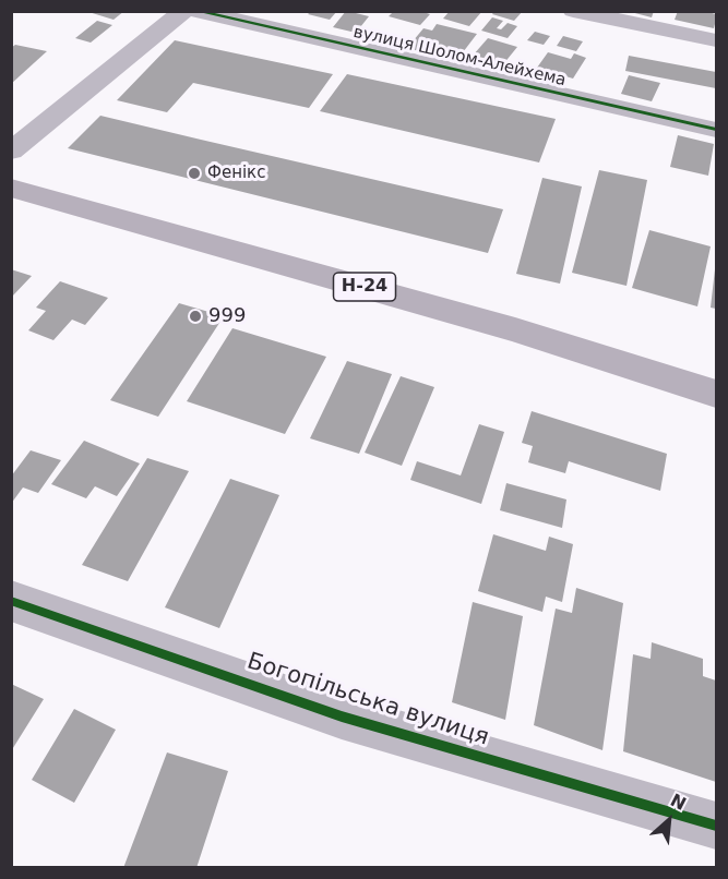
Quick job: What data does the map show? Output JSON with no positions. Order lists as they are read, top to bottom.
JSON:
{
  "streets": {
    "main road": ["Н-24"],
    "street": ["вулиця Шолом-Алейхема", "Богопільська вулиця"]
  },
  "places": ["Фенікс", "999"],
  "north": "top right"
}
